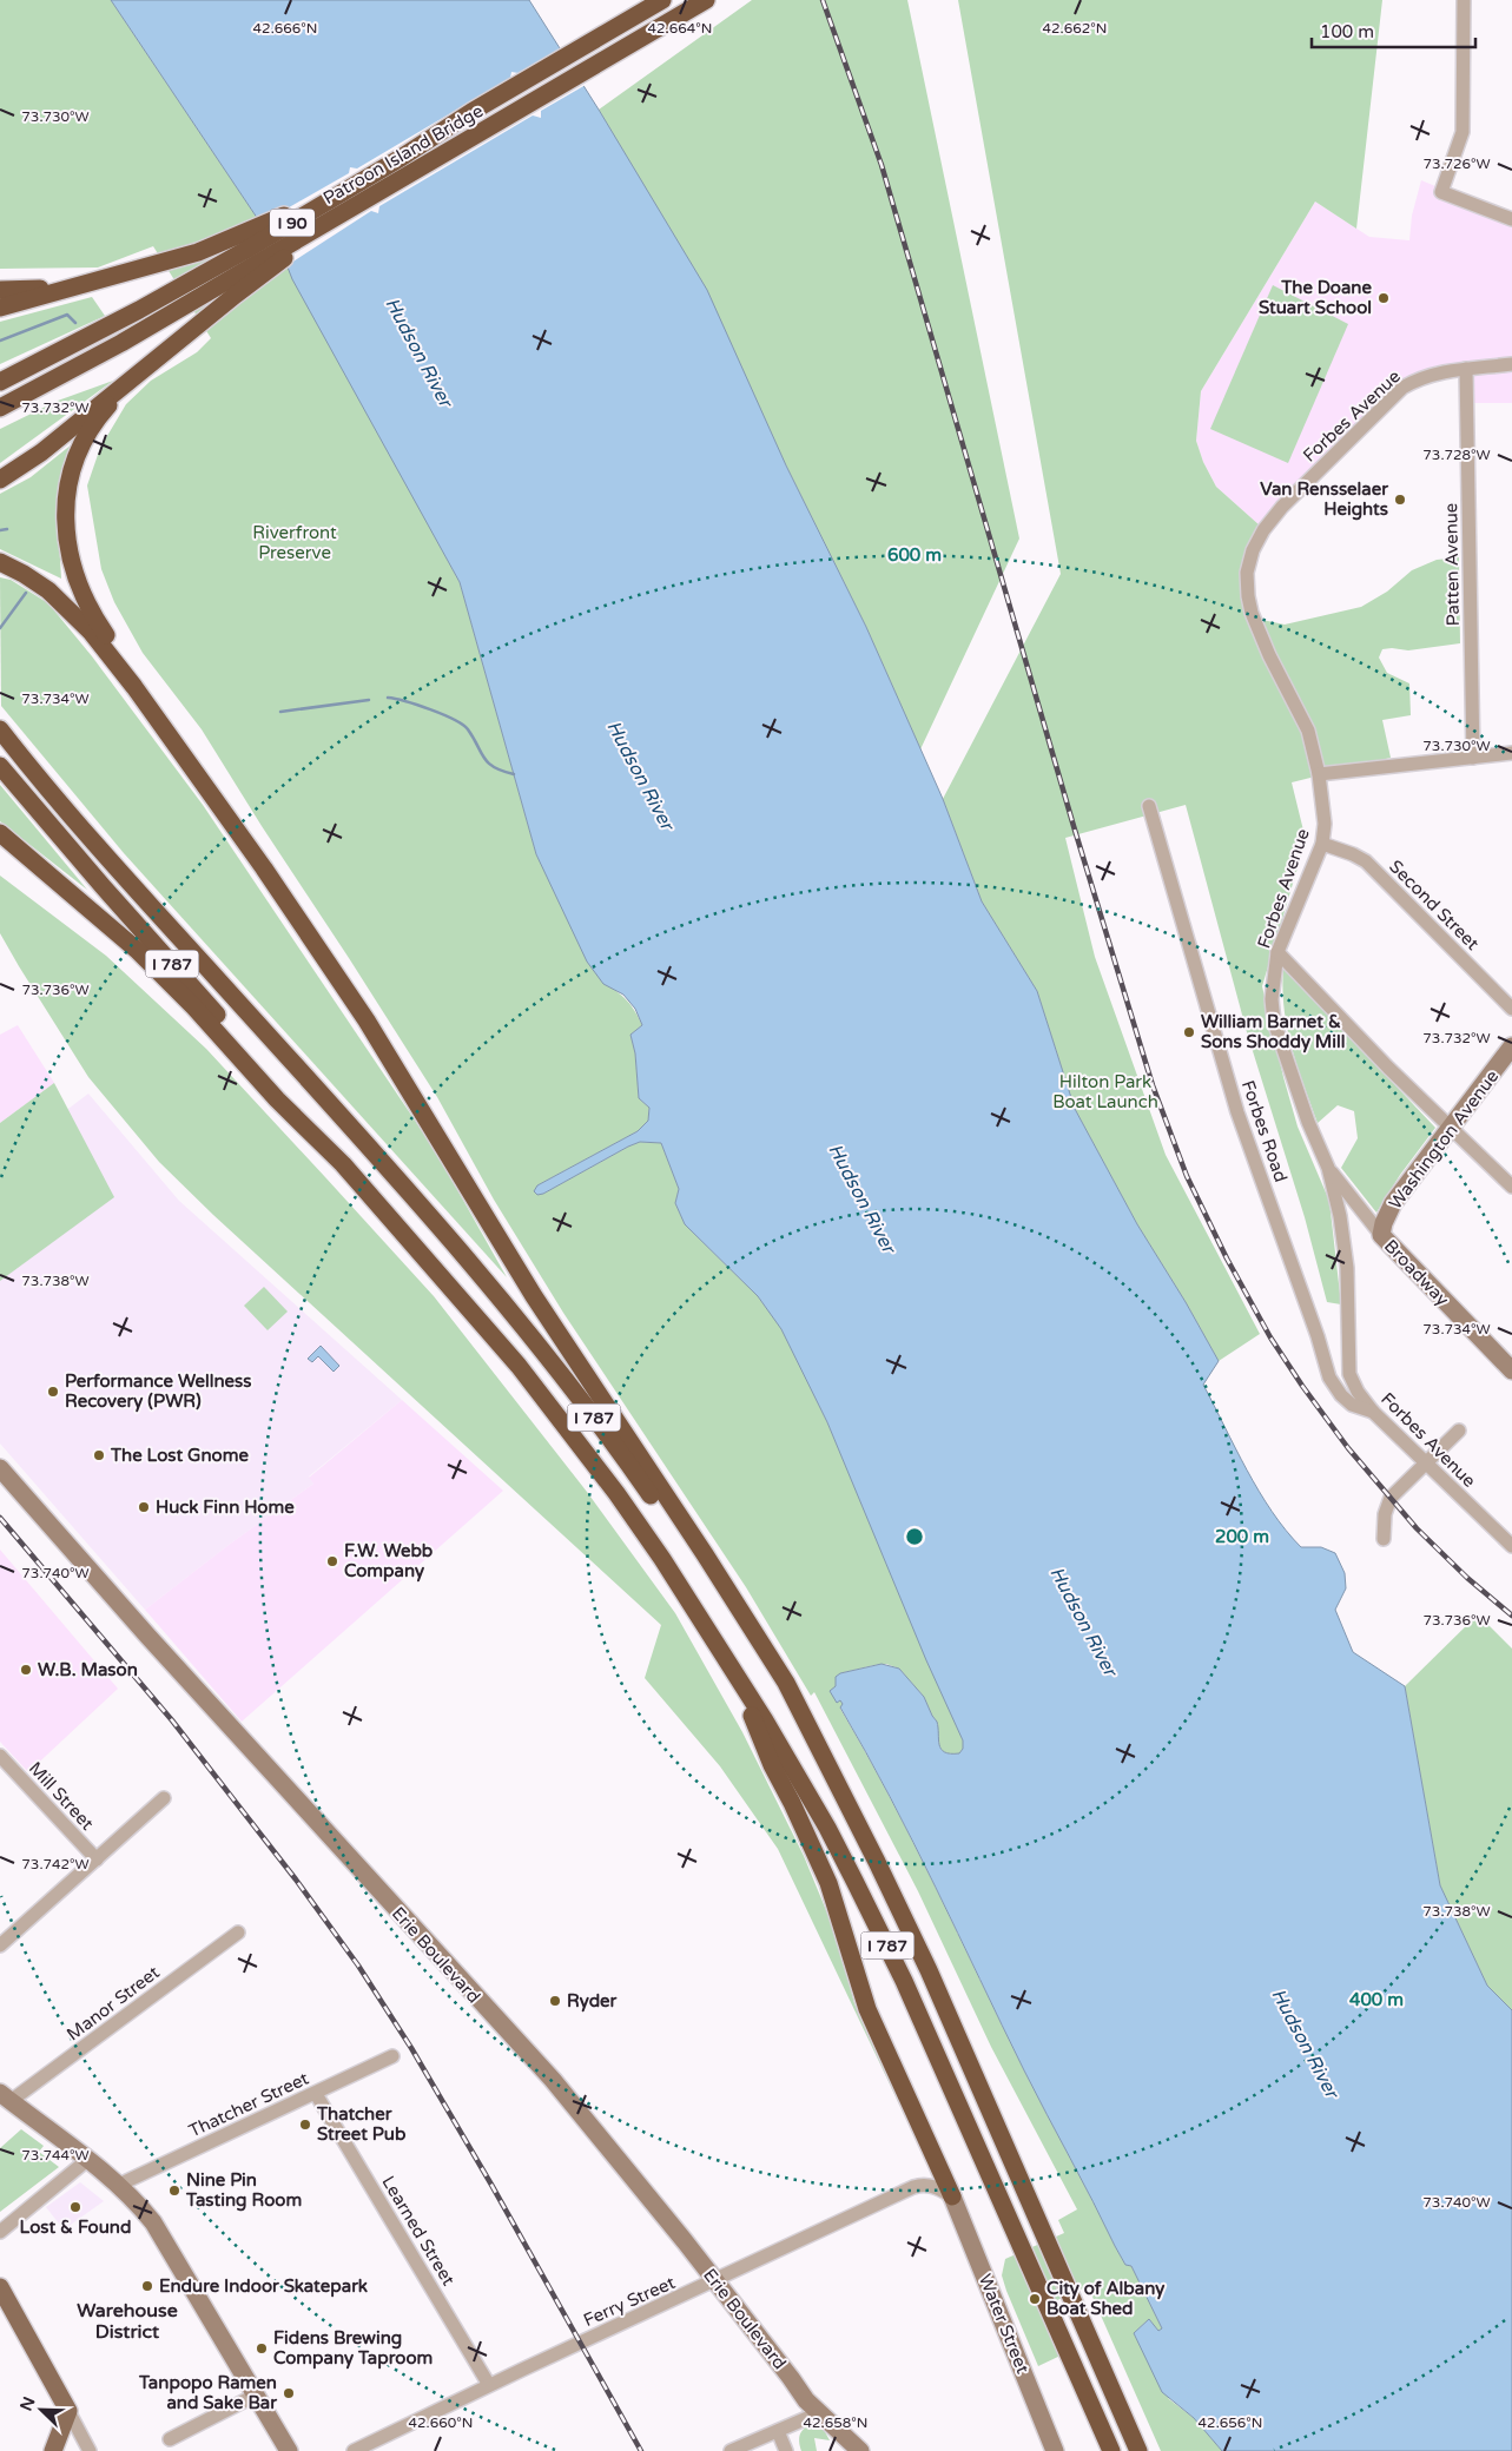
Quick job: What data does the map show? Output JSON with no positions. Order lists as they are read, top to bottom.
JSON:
{
  "streets": {
    "highway": ["Patroon Island Bridge", "I 90", "I 787"],
    "street": [
      "Forbes Avenue",
      "Patten Avenue",
      "Second Street",
      "Forbes Road",
      "Washington Avenue",
      "Broadway",
      "Mill Street",
      "Erie Boulevard",
      "Manor Street",
      "Thatcher Street",
      "Learned Street",
      "Ferry Street",
      "Water Street"
    ]
  },
  "crossings": [
    ["Forbes Avenue", "Patten Avenue"],
    ["Forbes Avenue", "Second Street"],
    ["Forbes Avenue", "Forbes Road"],
    ["Forbes Avenue", "Broadway"],
    ["Washington Avenue", "Broadway"],
    ["Erie Boulevard", "Ferry Street"],
    ["Thatcher Street", "Learned Street"],
    ["Learned Street", "Ferry Street"],
    ["Ferry Street", "Water Street"]
  ],
  "districts": ["Warehouse District"],
  "water": ["Hudson River"],
  "parks": ["Riverfront Preserve", "Hilton Park Boat Launch"],
  "places": [
    "The Doane Stuart School",
    "Van Rensselaer Heights",
    "William Barnet & Sons Shoddy Mill",
    "Performance Wellness Recovery (PWR)",
    "The Lost Gnome",
    "Huck Finn Home",
    "F.W. Webb Company",
    "W.B. Mason",
    "Ryder",
    "Thatcher Street Pub",
    "Nine Pin Tasting Room",
    "Lost & Found",
    "Endure Indoor Skatepark",
    "City of Albany Boat Shed",
    "Fidens Brewing Company Taproom",
    "Tanpopo Ramen and Sake Bar"
  ],
  "scale_bar": "100 m",
  "north": "top left",
  "coordinates": [
    "42.666°N",
    "42.664°N",
    "42.662°N",
    "73.730°W",
    "73.726°W",
    "73.732°W",
    "73.728°W",
    "73.734°W",
    "73.736°W",
    "73.738°W",
    "73.740°W",
    "73.742°W",
    "73.744°W",
    "42.660°N",
    "42.658°N",
    "42.656°N"
  ],
  "rings": ["600 m", "200 m", "400 m"]
}
